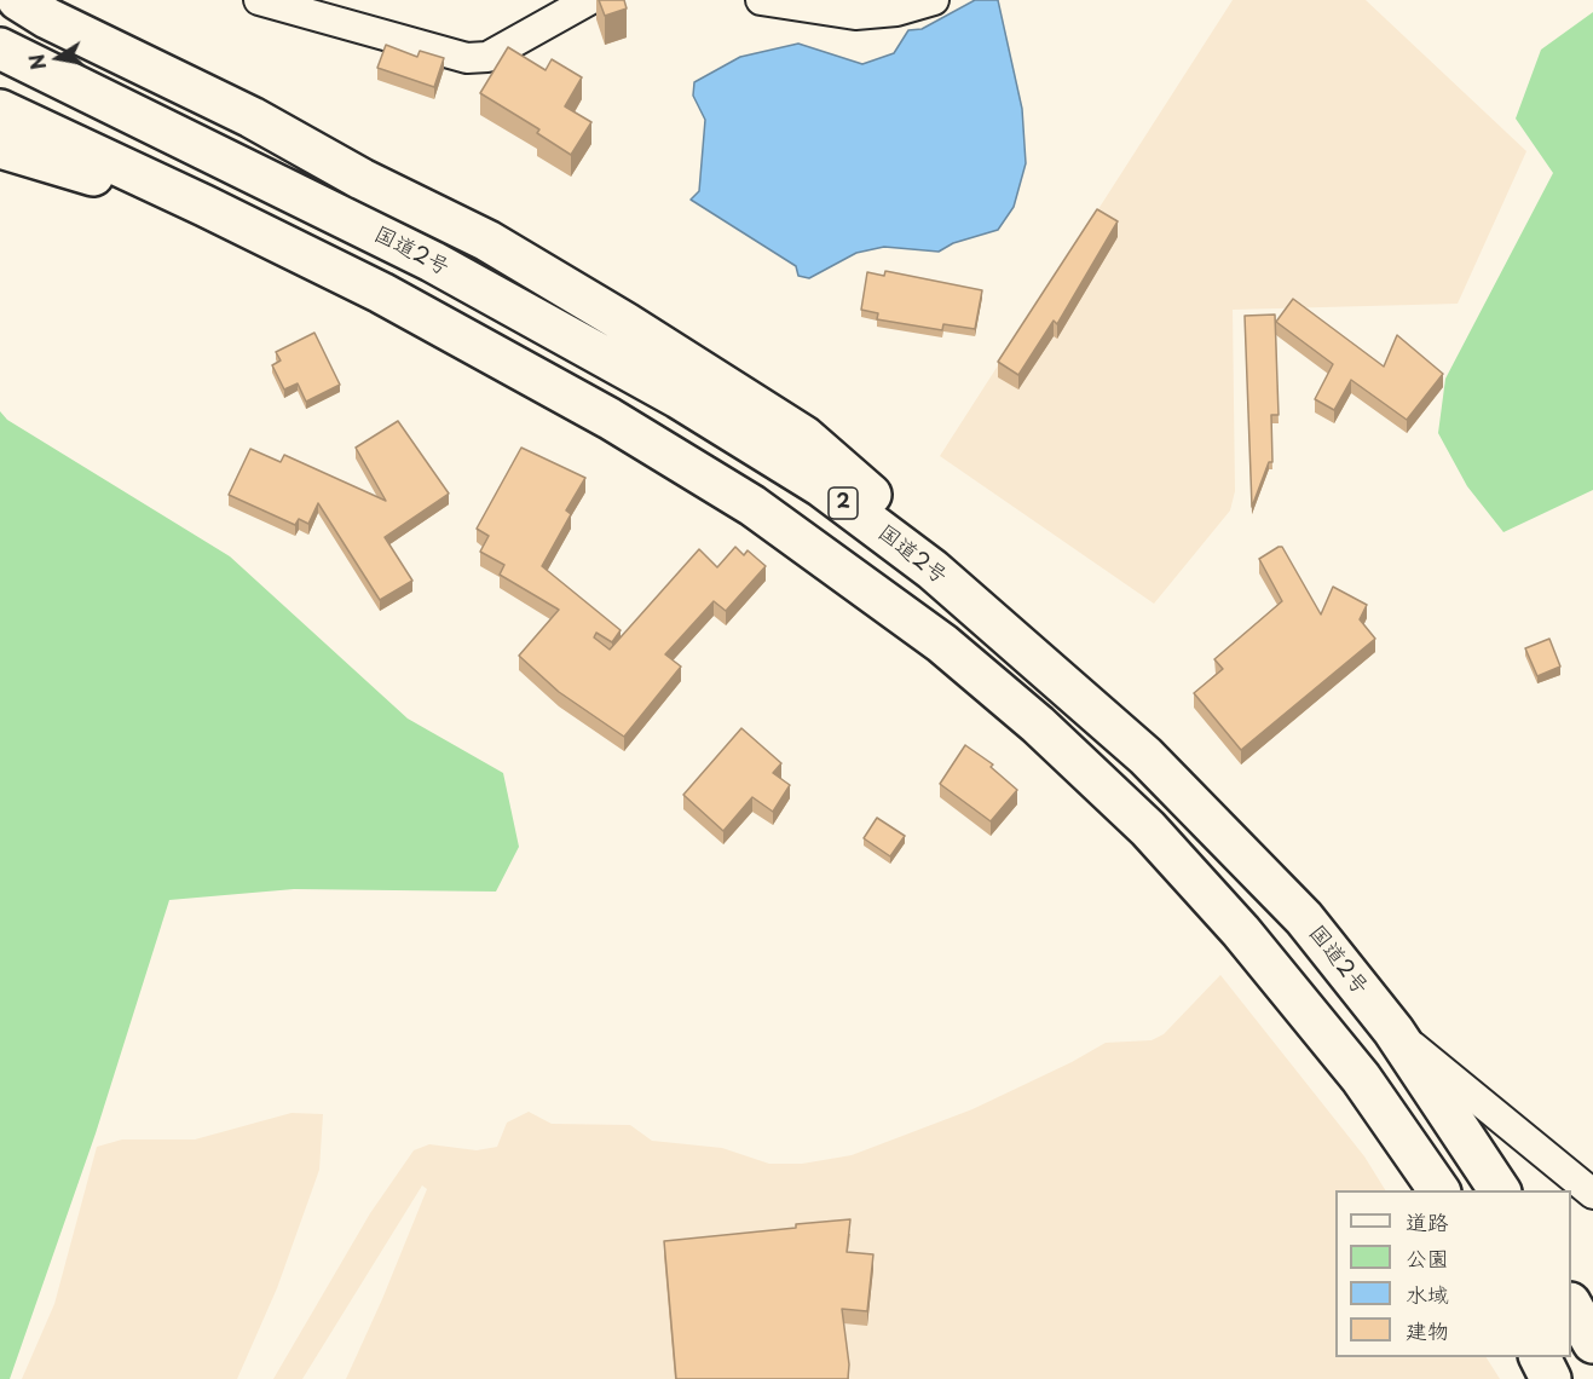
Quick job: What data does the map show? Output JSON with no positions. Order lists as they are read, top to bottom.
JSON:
{
  "streets": {
    "highway": ["国道2号", "2"]
  },
  "legend": [
    "道路",
    "公園",
    "水域",
    "建物"
  ],
  "north": "left"
}
